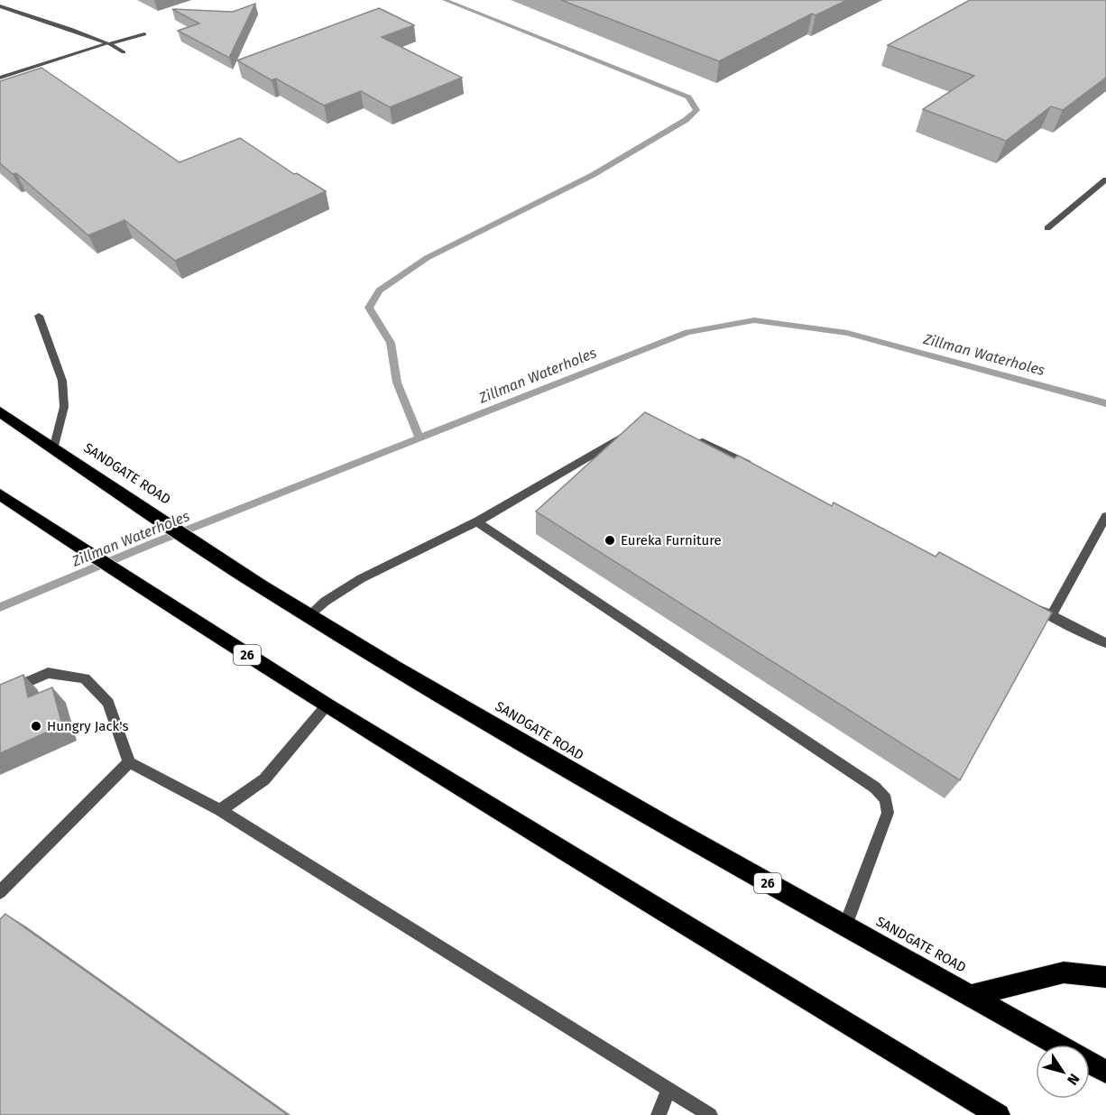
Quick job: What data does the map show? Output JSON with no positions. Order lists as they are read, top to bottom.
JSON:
{
  "streets": {
    "highway": ["SANDGATE ROAD", "26"]
  },
  "water": ["Zillman Waterholes"],
  "places": ["Eureka Furniture", "Hungry Jack's"],
  "north": "bottom right"
}
